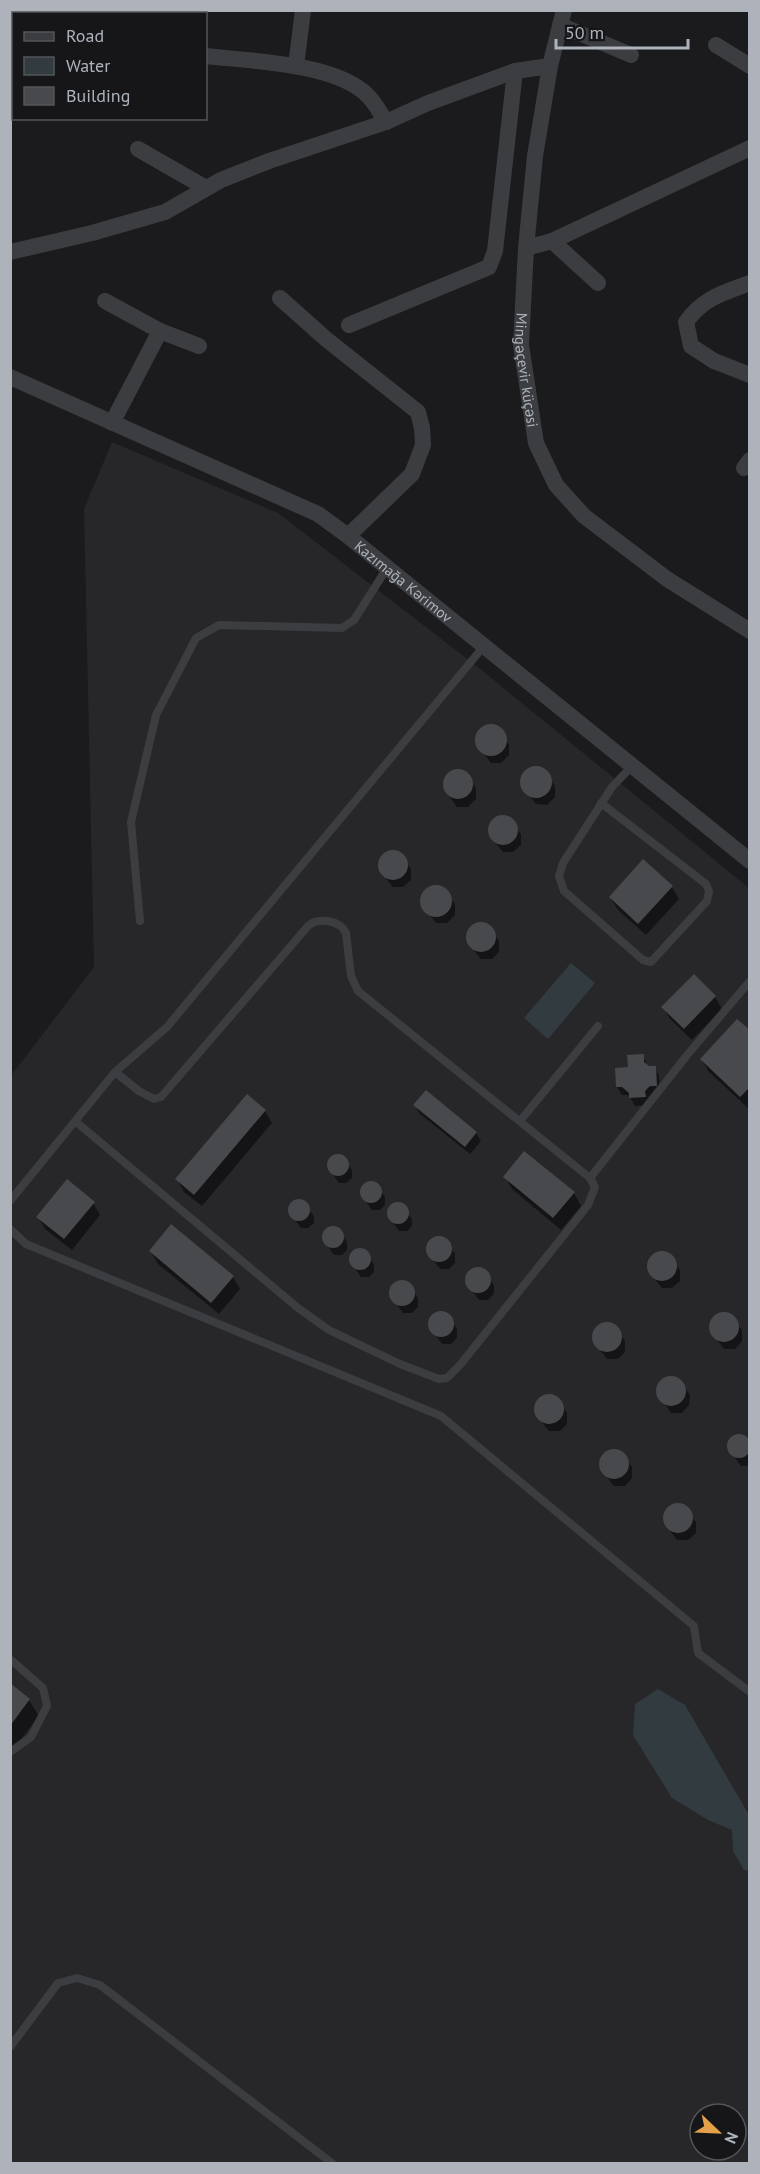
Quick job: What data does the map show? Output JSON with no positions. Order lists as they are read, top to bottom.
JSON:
{
  "streets": {
    "street": ["Mingəçevir küçəsi", "Kazımağa Kərimov"]
  },
  "legend": ["Road", "Water", "Building"],
  "scale_bar": "50 m",
  "north": "bottom right"
}
